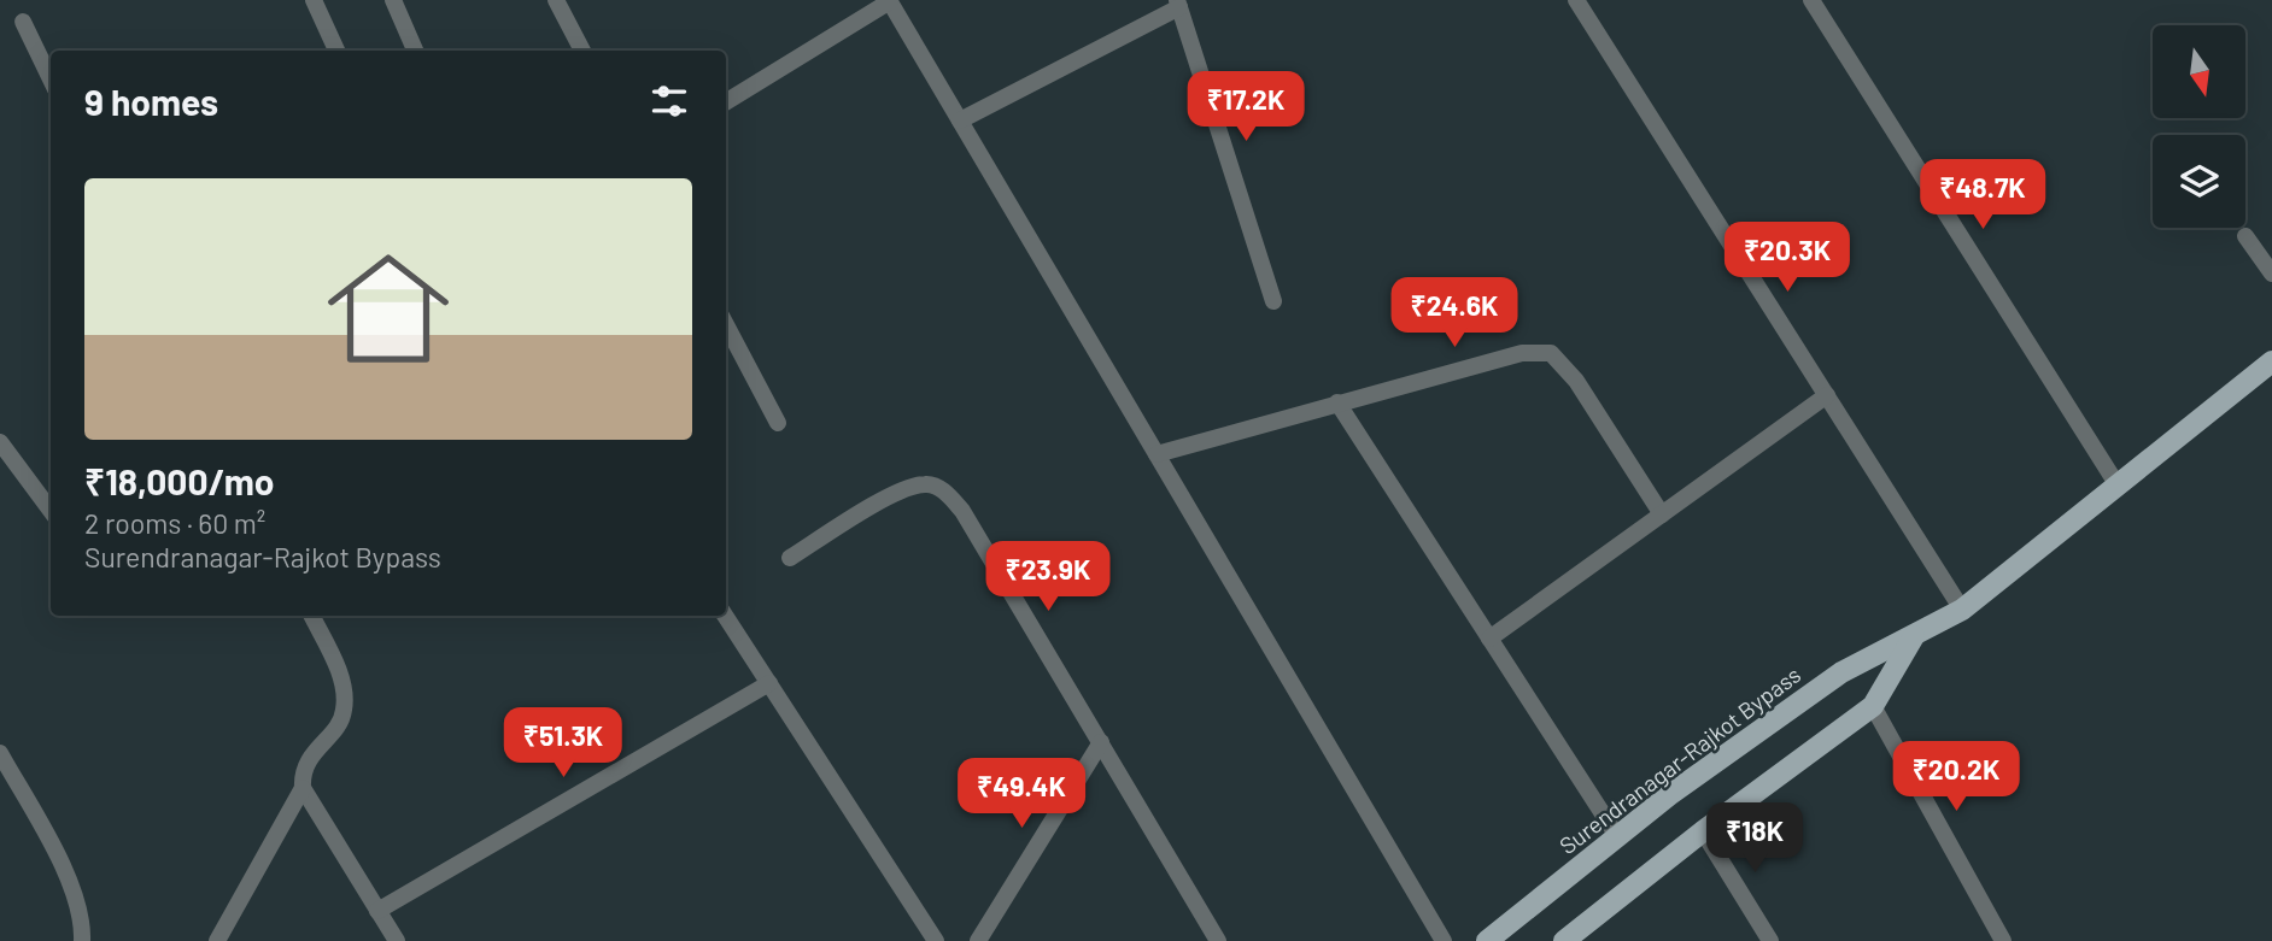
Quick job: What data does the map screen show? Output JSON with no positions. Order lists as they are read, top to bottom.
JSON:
{
  "streets": {
    "main road": ["Surendranagar-Rajkot Bypass"]
  },
  "north": "bottom",
  "page": {
    "heading": "9 homes",
    "price": [
      "₹17.2K",
      "₹48.7K",
      "₹20.3K",
      "₹24.6K",
      "₹23.9K",
      "₹51.3K",
      "₹20.2K",
      "₹49.4K",
      "₹18K"
    ],
    "list": [
      {
        "name": "₹18,000/mo",
        "note": "2 rooms · 60 m² · Surendranagar-Rajkot Bypass"
      }
    ]
  }
}
